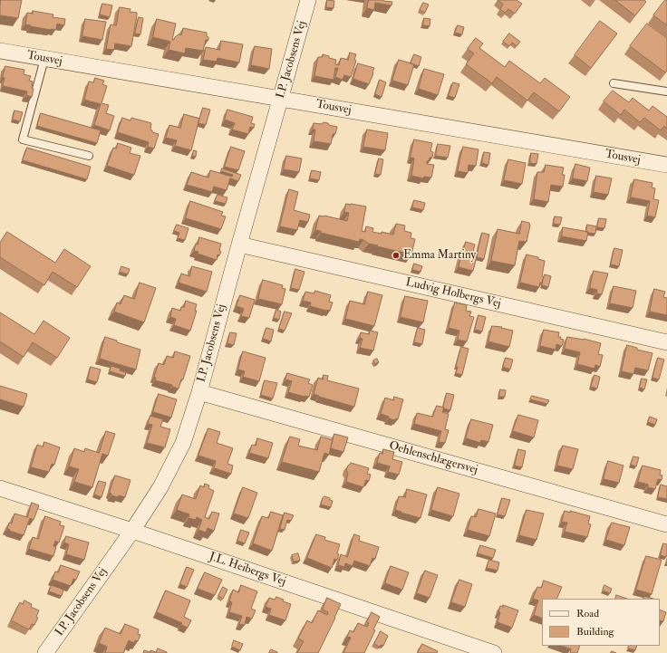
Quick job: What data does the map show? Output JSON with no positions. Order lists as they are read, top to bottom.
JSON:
{
  "streets": {
    "street": [
      "Tousvej",
      "I.P. Jacobsens Vej",
      "Ludvig Holbergs Vej",
      "Oehlenschlægersvej",
      "J.L. Heibergs Vej"
    ]
  },
  "crossings": [
    ["Tousvej", "I.P. Jacobsens Vej"],
    ["I.P. Jacobsens Vej", "Ludvig Holbergs Vej"],
    ["I.P. Jacobsens Vej", "Oehlenschlægersvej"],
    ["I.P. Jacobsens Vej", "J.L. Heibergs Vej"]
  ],
  "places": ["Emma Martiny"],
  "legend": ["Road", "Building"]
}
